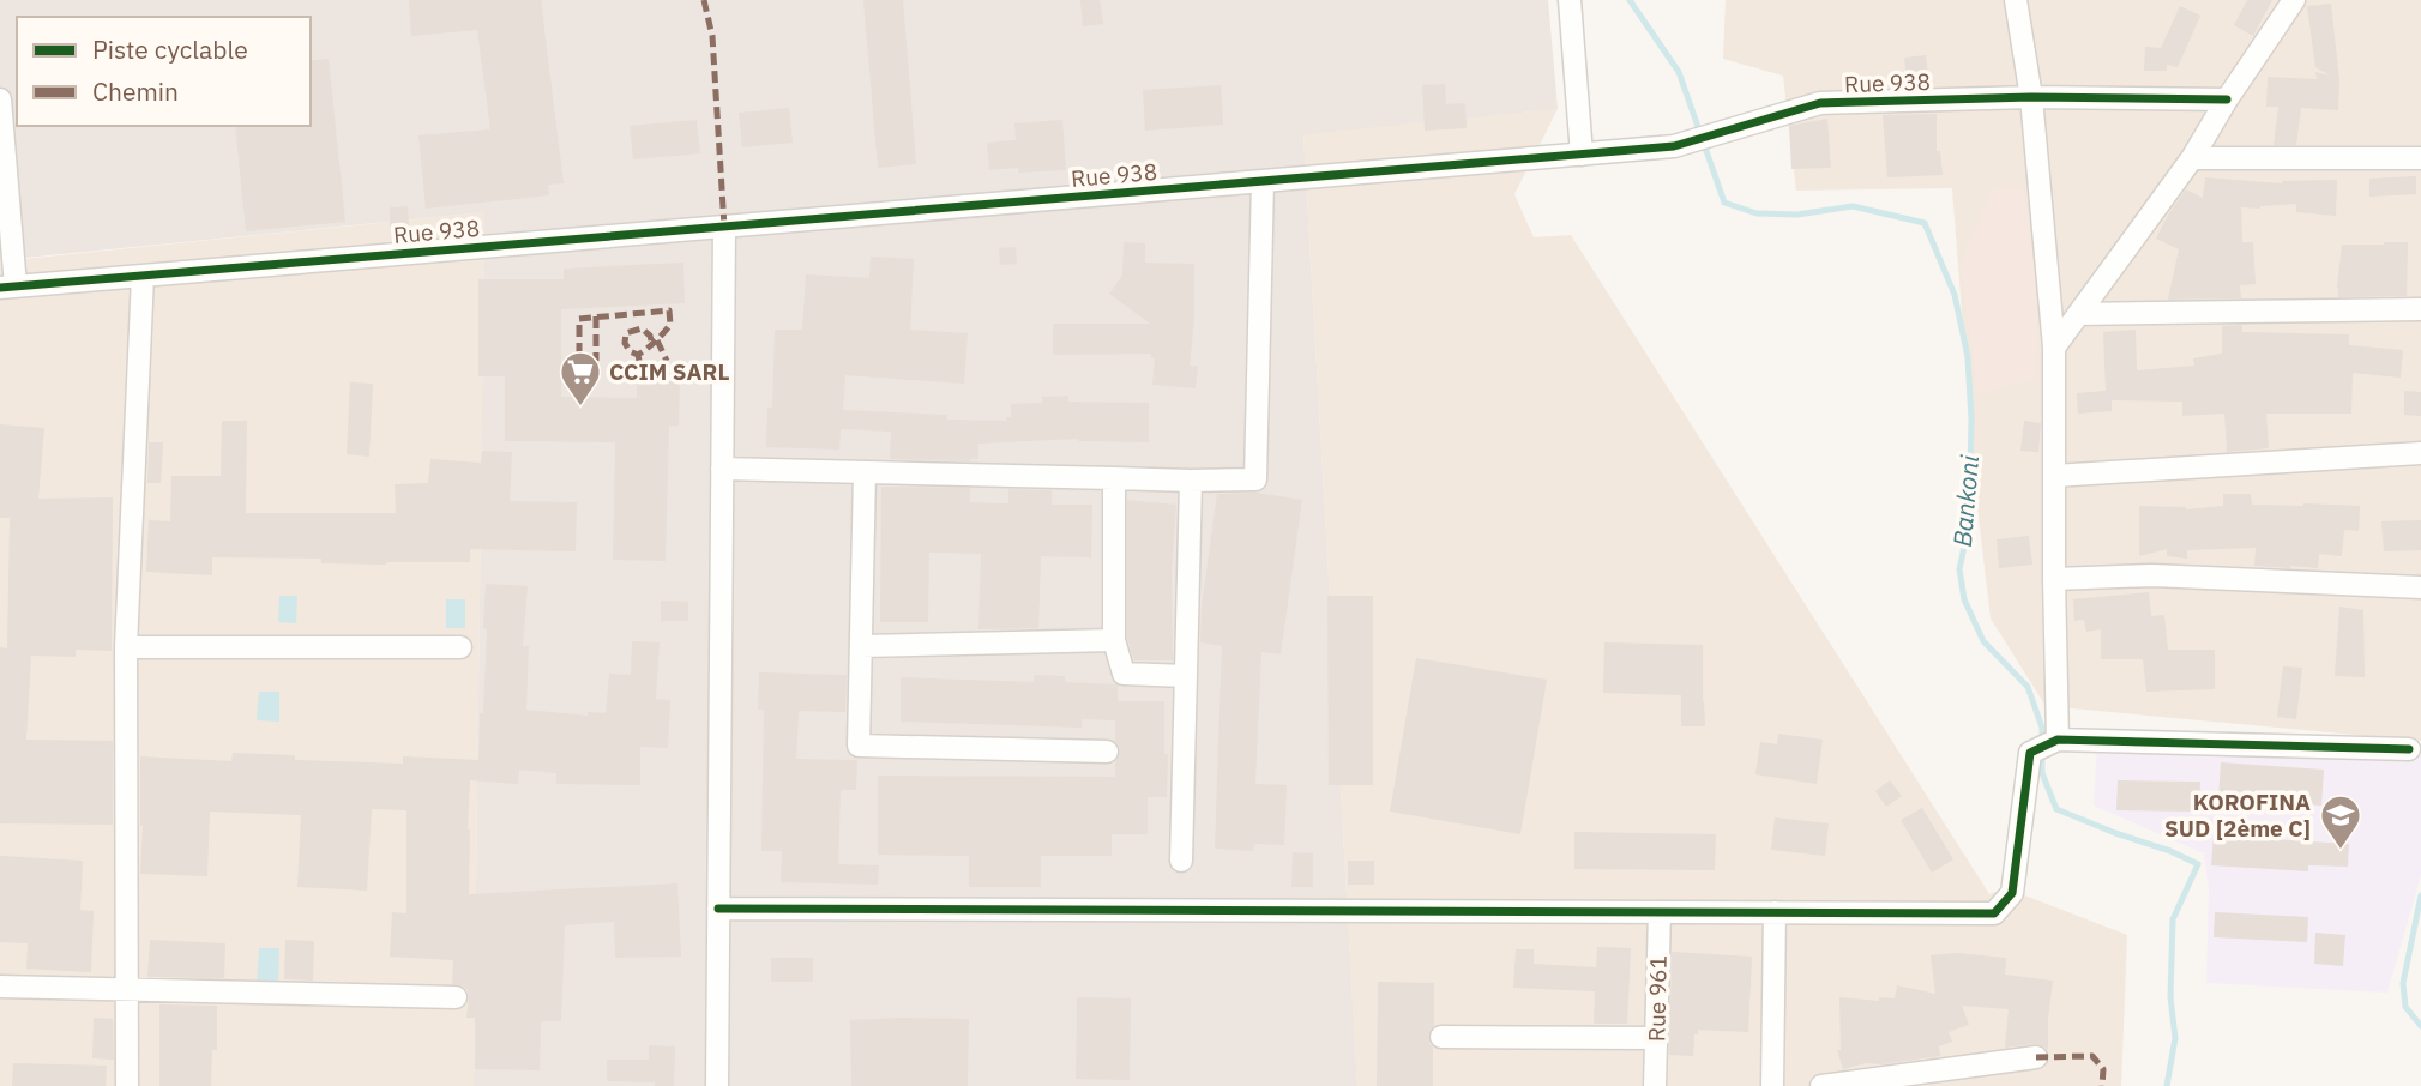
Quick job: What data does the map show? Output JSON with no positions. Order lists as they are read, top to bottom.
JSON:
{
  "streets": {
    "street": ["Rue 938", "Rue 961"]
  },
  "water": ["Bankoni"],
  "places": {
    "supermarket": ["CCIM SARL"],
    "school or university": ["KOROFINA SUD [2ème C]"]
  },
  "legend": ["Piste cyclable", "Chemin"]
}
